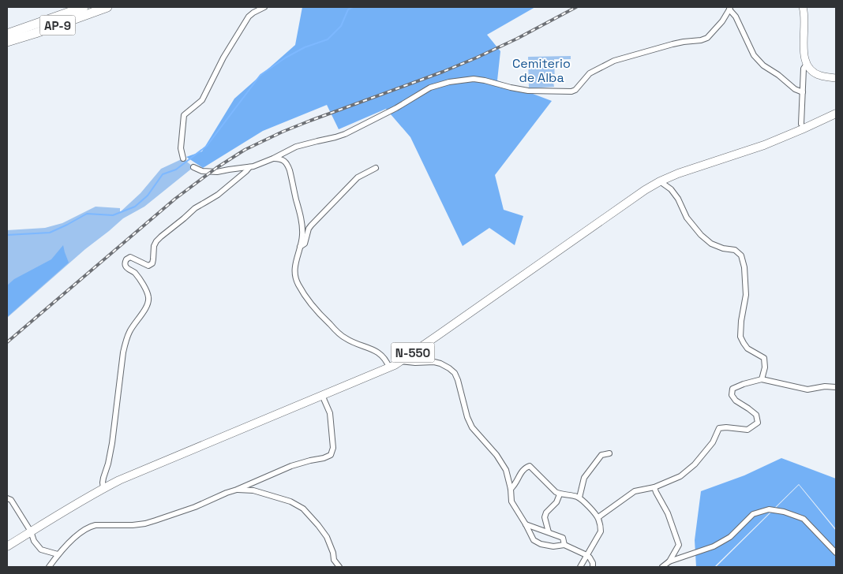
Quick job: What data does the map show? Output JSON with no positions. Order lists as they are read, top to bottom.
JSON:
{
  "streets": {
    "highway": ["AP-9", "N-550"]
  },
  "parks": ["Cemiterio de Alba"]
}
